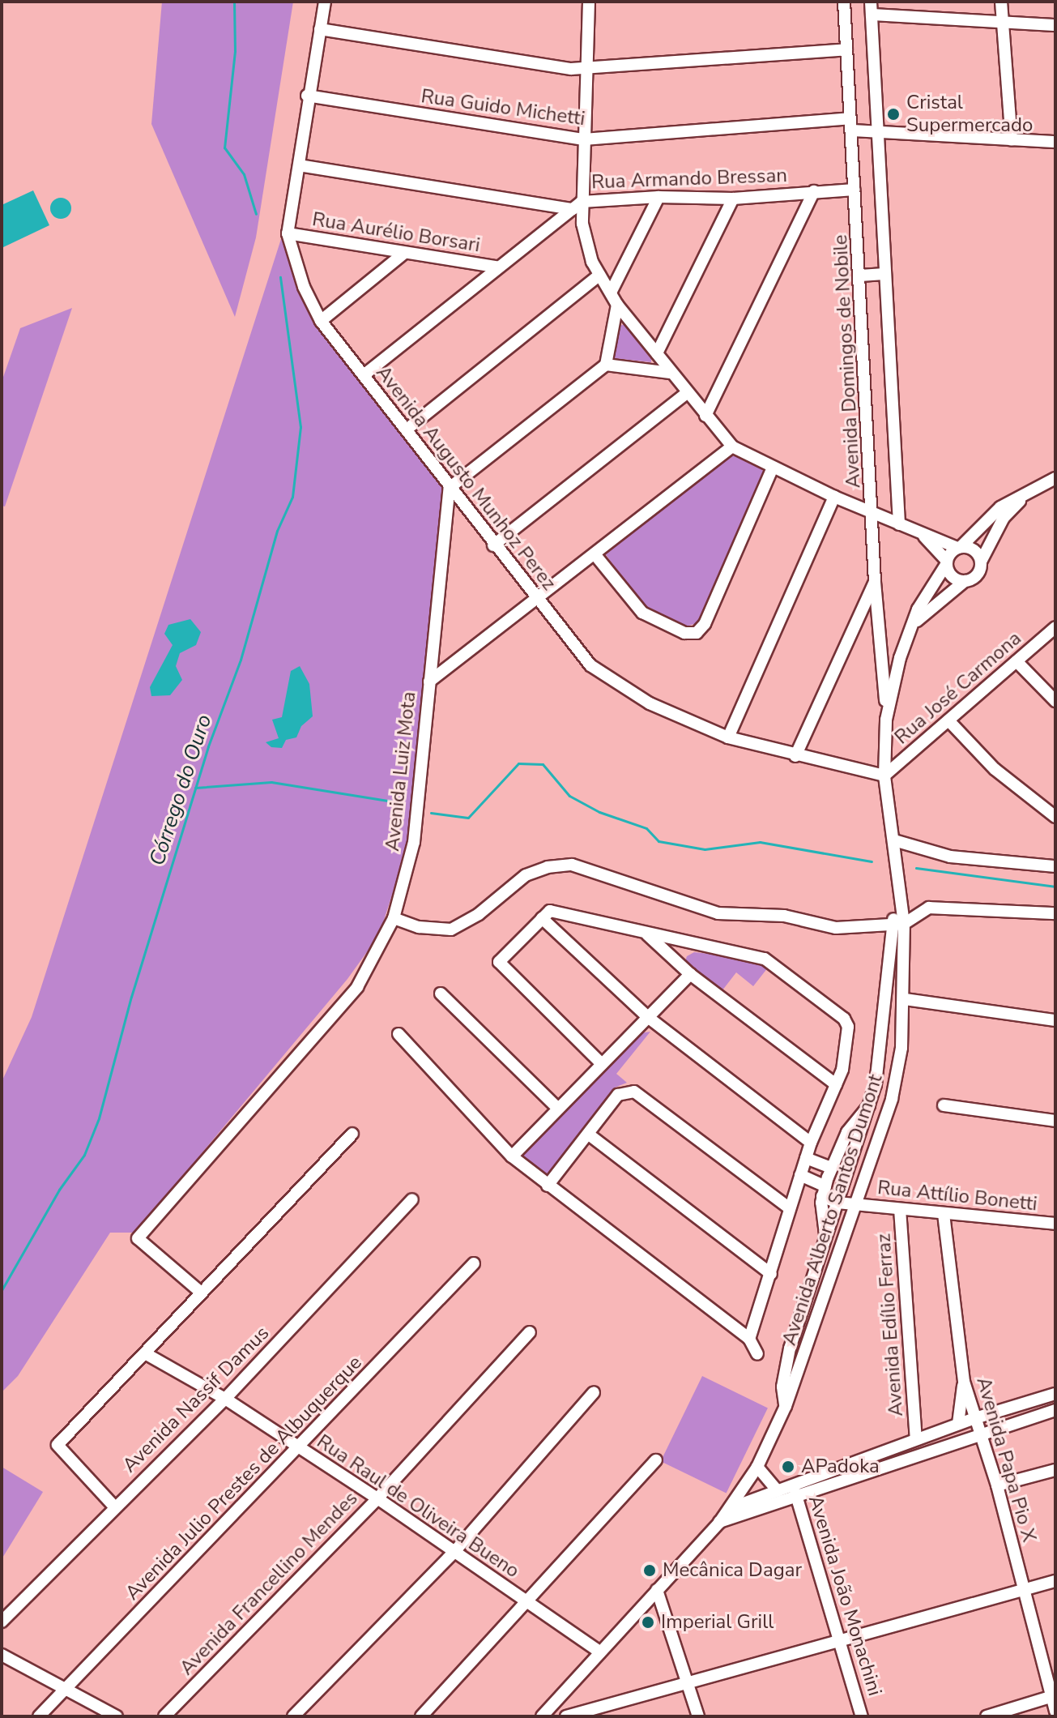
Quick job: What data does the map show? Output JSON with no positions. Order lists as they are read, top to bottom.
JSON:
{
  "streets": {
    "street": [
      "Rua Guido Michetti",
      "Rua Armando Bressan",
      "Rua Aurélio Borsari",
      "Avenida Domingos de Nobile",
      "Avenida Augusto Munhoz Perez",
      "Rua José Carmona",
      "Avenida Luiz Mota",
      "Rua Attílio Bonetti",
      "Avenida Alberto Santos Dumont",
      "Avenida Edílio Ferraz",
      "Avenida Nassif Damus",
      "Avenida Papa Pio X",
      "Avenida Julio Prestes de Albuquerque",
      "Rua Raul de Oliveira Bueno",
      "Avenida Francellino Mendes",
      "Avenida João Monachini"
    ]
  },
  "crossings": [
    ["Rua Guido Michetti", "Avenida Domingos de Nobile"],
    ["Rua Guido Michetti", "Avenida Augusto Munhoz Perez"],
    ["Rua Armando Bressan", "Avenida Domingos de Nobile"],
    ["Rua Armando Bressan", "Avenida Augusto Munhoz Perez"],
    ["Rua Aurélio Borsari", "Avenida Augusto Munhoz Perez"],
    ["Avenida Domingos de Nobile", "Avenida Alberto Santos Dumont"],
    ["Avenida Augusto Munhoz Perez", "Rua José Carmona"],
    ["Avenida Augusto Munhoz Perez", "Avenida Luiz Mota"],
    ["Avenida Augusto Munhoz Perez", "Avenida Alberto Santos Dumont"],
    ["Rua José Carmona", "Avenida Alberto Santos Dumont"],
    ["Rua Attílio Bonetti", "Avenida Alberto Santos Dumont"],
    ["Rua Attílio Bonetti", "Avenida Edílio Ferraz"],
    ["Rua Attílio Bonetti", "Avenida Papa Pio X"],
    ["Avenida Alberto Santos Dumont", "Rua Raul de Oliveira Bueno"],
    ["Avenida Nassif Damus", "Rua Raul de Oliveira Bueno"],
    ["Avenida Julio Prestes de Albuquerque", "Rua Raul de Oliveira Bueno"],
    ["Rua Raul de Oliveira Bueno", "Avenida Francellino Mendes"]
  ],
  "water": ["Córrego do Ouro"],
  "places": [
    "Cristal Supermercado",
    "APadoka",
    "Mecânica Dagar",
    "Imperial Grill"
  ]
}
